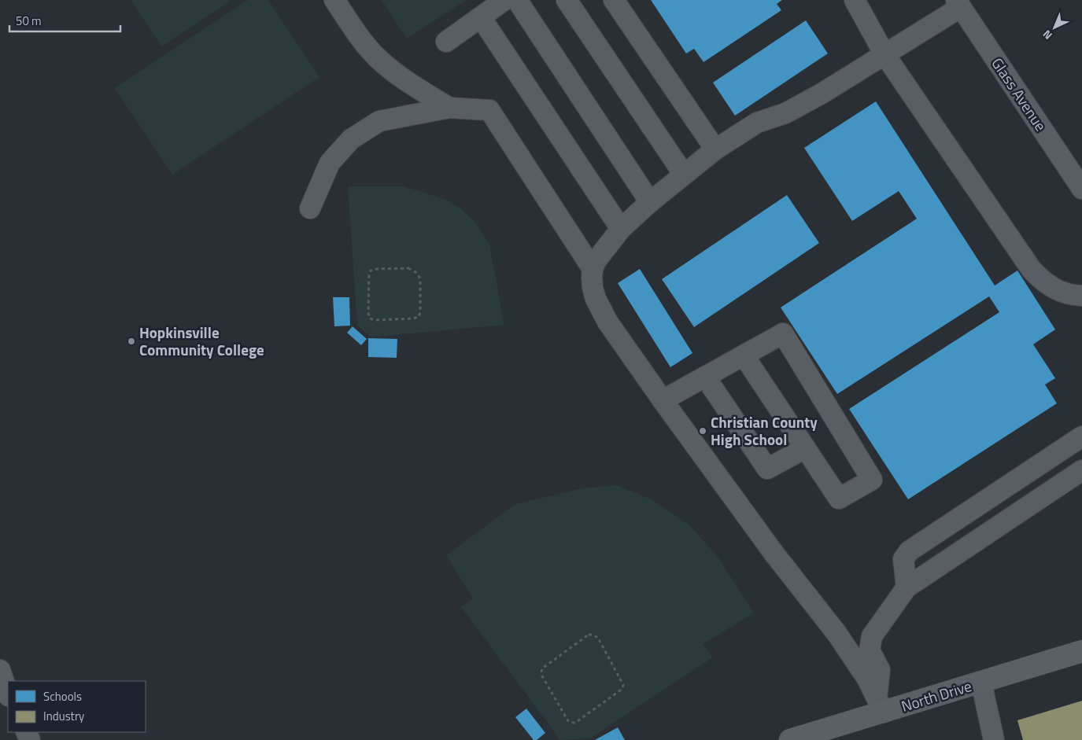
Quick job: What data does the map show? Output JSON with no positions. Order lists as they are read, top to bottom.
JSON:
{
  "streets": {
    "main road": ["North Drive"],
    "street": ["Glass Avenue"]
  },
  "places": ["Hopkinsville Community College", "Christian County High School"],
  "legend": ["Schools", "Industry"],
  "scale_bar": "50 m",
  "north": "bottom left"
}
